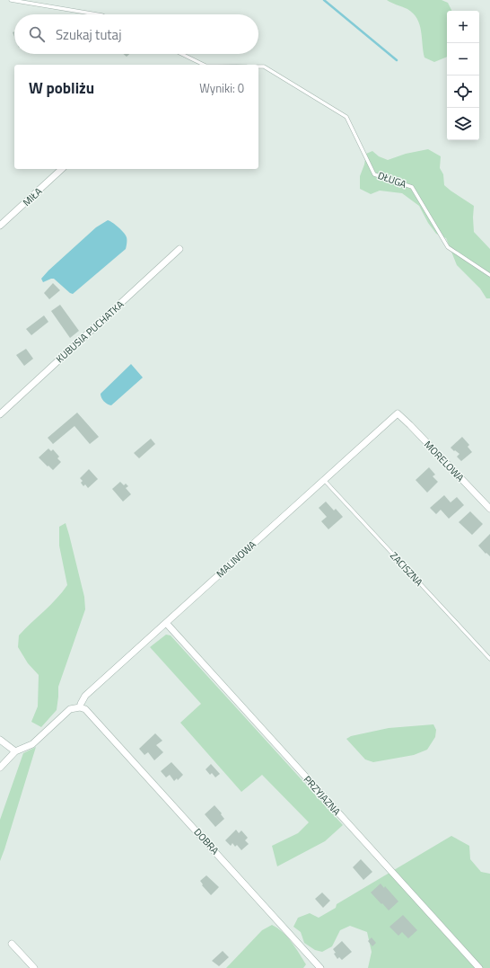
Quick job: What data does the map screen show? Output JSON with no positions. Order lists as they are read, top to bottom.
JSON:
{
  "streets": {
    "street": [
      "MIŁA",
      "KUBUSIA PUCHATKA",
      "MORELOWA",
      "MALINOWA",
      "PRZYJAZNA",
      "DOBRA"
    ],
    "lane": ["DŁUGA", "ZACISZNA"]
  },
  "crossings": [
    ["MORELOWA", "MALINOWA"],
    ["MALINOWA", "ZACISZNA"],
    ["MALINOWA", "PRZYJAZNA"],
    ["MALINOWA", "DOBRA"]
  ],
  "page": {
    "map_buttons": ["+", "−"],
    "search": "Szukaj tutaj",
    "heading": ["W pobliżu", "Wyniki: 0"]
  }
}
